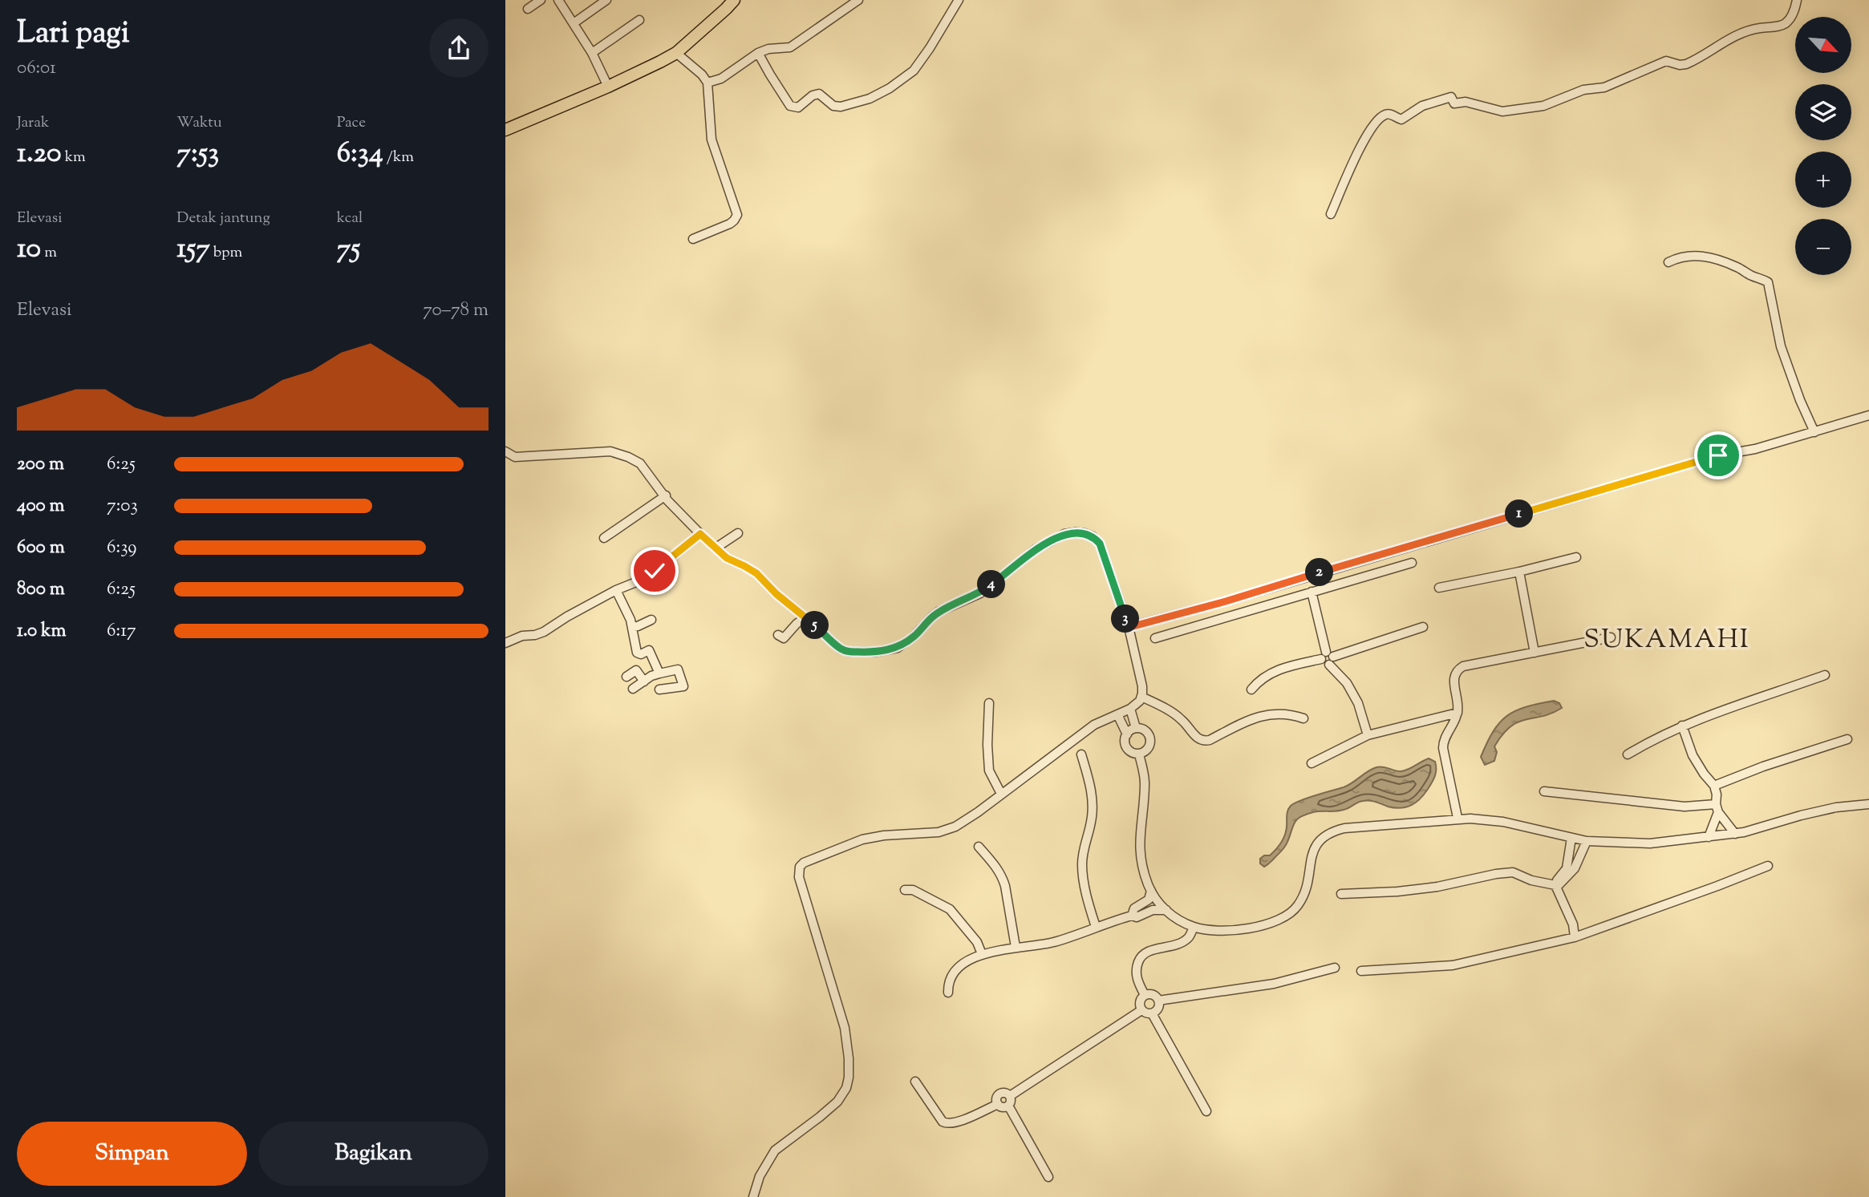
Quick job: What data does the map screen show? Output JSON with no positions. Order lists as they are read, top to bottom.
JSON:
{
  "districts": ["SUKAMAHI"],
  "north": "bottom right",
  "page": {
    "heading": ["Lari pagi", "06:01"],
    "map_buttons": ["+", "−"],
    "stats": [
      ["Jarak", "1.20 km"],
      ["Waktu", "7:53"],
      ["Pace", "6:34 /km"],
      ["Elevasi", "10 m"],
      ["Detak jantung", "157 bpm"],
      ["kcal", "75"]
    ],
    "chart": ["Elevasi", "70–78 m"],
    "list": [
      {
        "name": "200 m",
        "note": "6:25"
      },
      {
        "name": "400 m",
        "note": "7:03"
      },
      {
        "name": "600 m",
        "note": "6:39"
      },
      {
        "name": "800 m",
        "note": "6:25"
      },
      {
        "name": "1.0 km",
        "note": "6:17"
      }
    ],
    "pins": [
      "1",
      "2",
      "4",
      "3",
      "5"
    ],
    "buttons": ["Simpan", "Bagikan"]
  }
}
